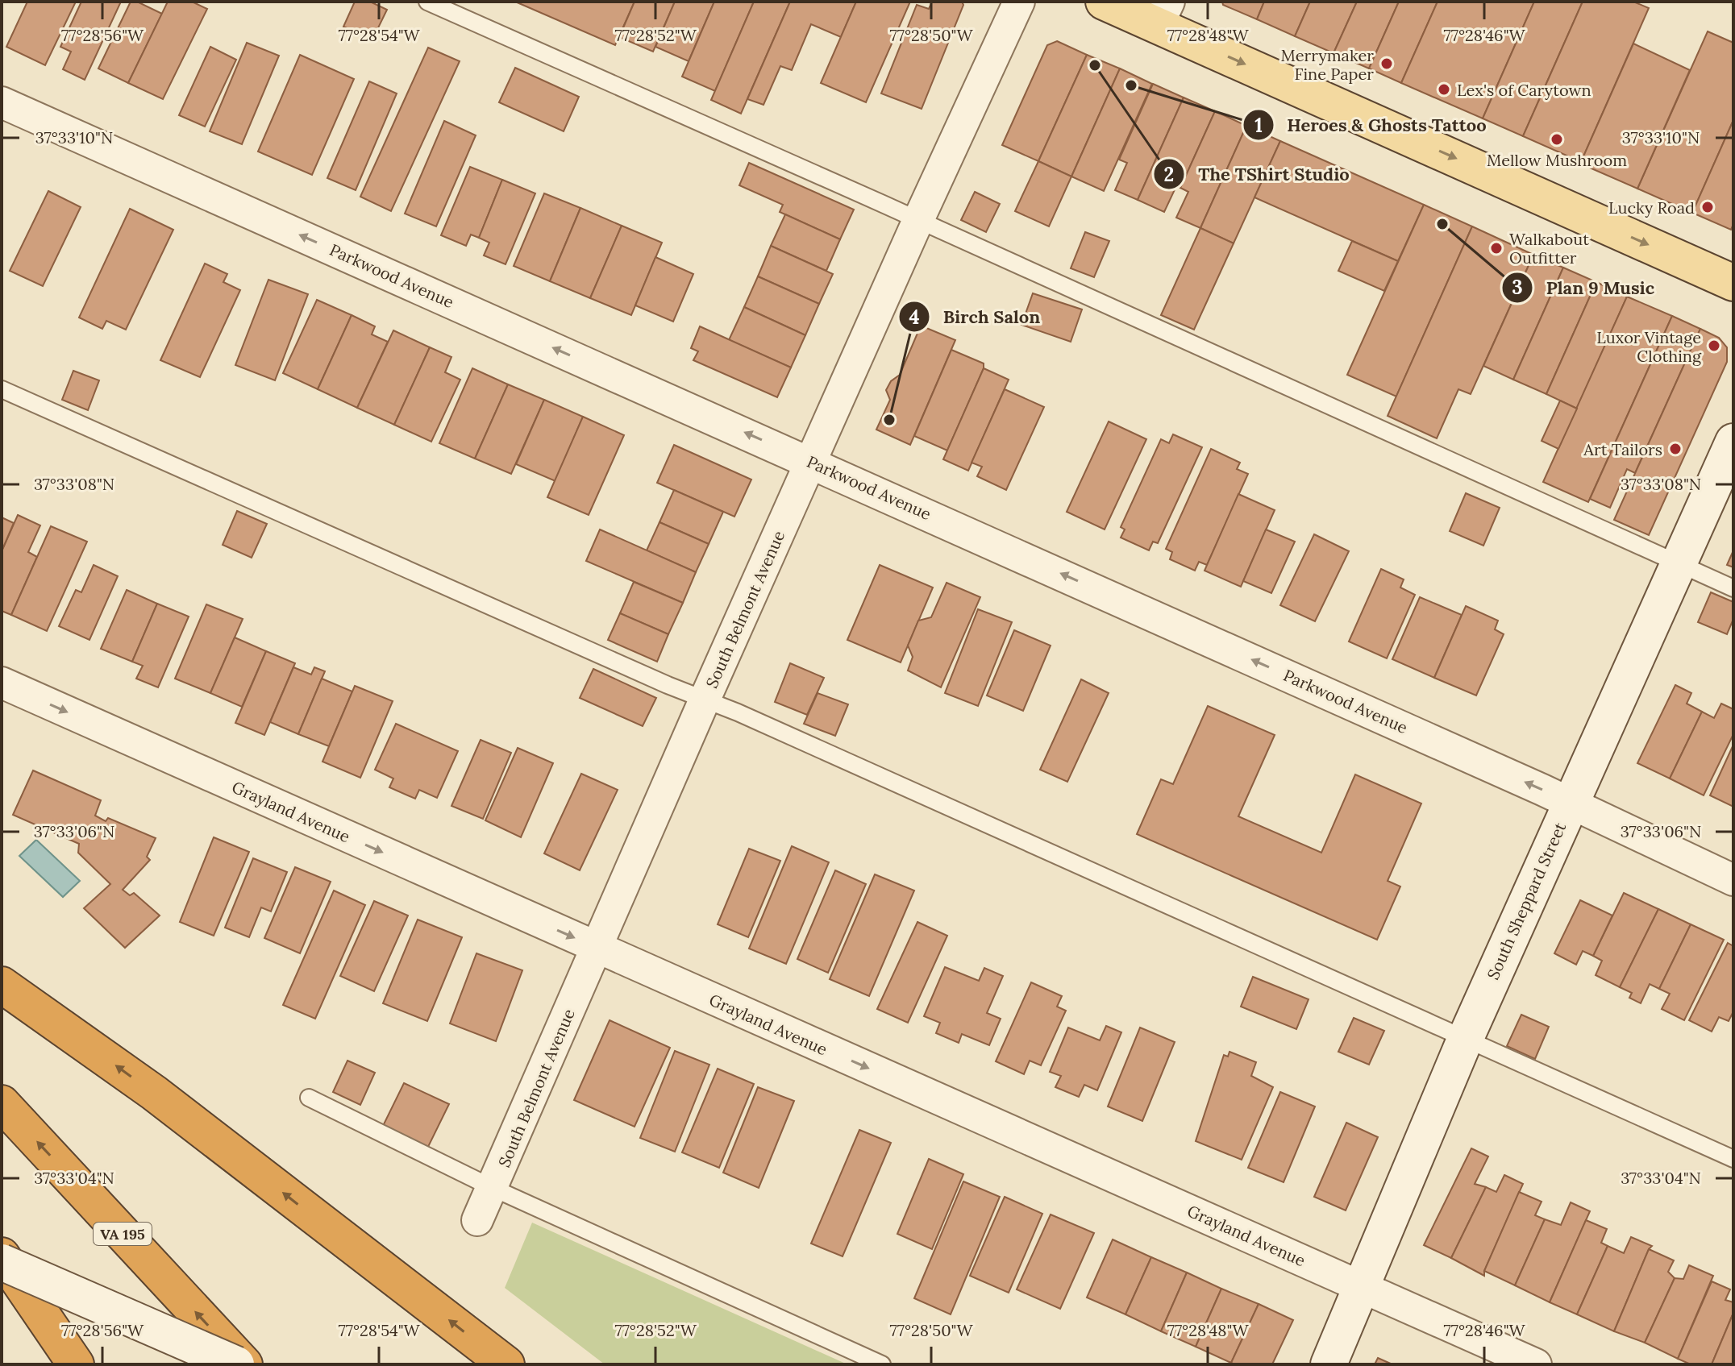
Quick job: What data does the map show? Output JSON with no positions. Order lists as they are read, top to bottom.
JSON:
{
  "streets": {
    "highway": ["VA 195"],
    "street": [
      "Parkwood Avenue",
      "South Belmont Avenue",
      "Grayland Avenue",
      "South Sheppard Street"
    ]
  },
  "crossings": [
    ["Parkwood Avenue", "South Belmont Avenue"],
    ["Parkwood Avenue", "South Sheppard Street"],
    ["South Belmont Avenue", "Grayland Avenue"],
    ["Grayland Avenue", "South Sheppard Street"]
  ],
  "one_way": ["Parkwood Avenue", "Grayland Avenue"],
  "places": [
    "Merrymaker Fine Paper",
    "The TShirt Studio",
    "Heroes & Ghosts Tattoo",
    "Lex's of Carytown",
    "Mellow Mushroom",
    "Lucky Road",
    "Plan 9 Music",
    "Walkabout Outfitter",
    "Luxor Vintage Clothing",
    "Birch Salon",
    "Art Tailors"
  ],
  "coordinates": [
    "77°28'56\"W",
    "77°28'54\"W",
    "77°28'52\"W",
    "77°28'50\"W",
    "77°28'48\"W",
    "77°28'46\"W",
    "37°33'10\"N",
    "37°33'08\"N",
    "37°33'06\"N",
    "37°33'04\"N"
  ]
}
